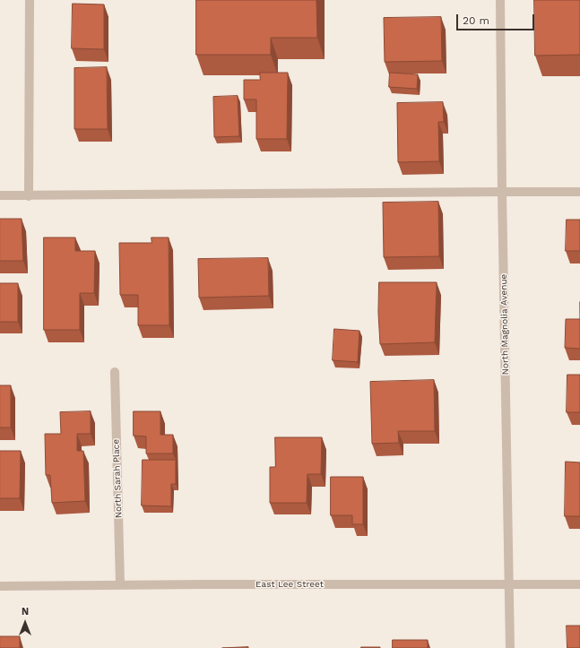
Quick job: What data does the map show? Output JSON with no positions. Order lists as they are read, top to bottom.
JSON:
{
  "streets": {
    "street": ["North Magnolia Avenue", "North Sarah Place", "East Lee Street"]
  },
  "crossings": [
    ["North Magnolia Avenue", "East Lee Street"],
    ["North Sarah Place", "East Lee Street"]
  ],
  "scale_bar": "20 m",
  "north": "top"
}
